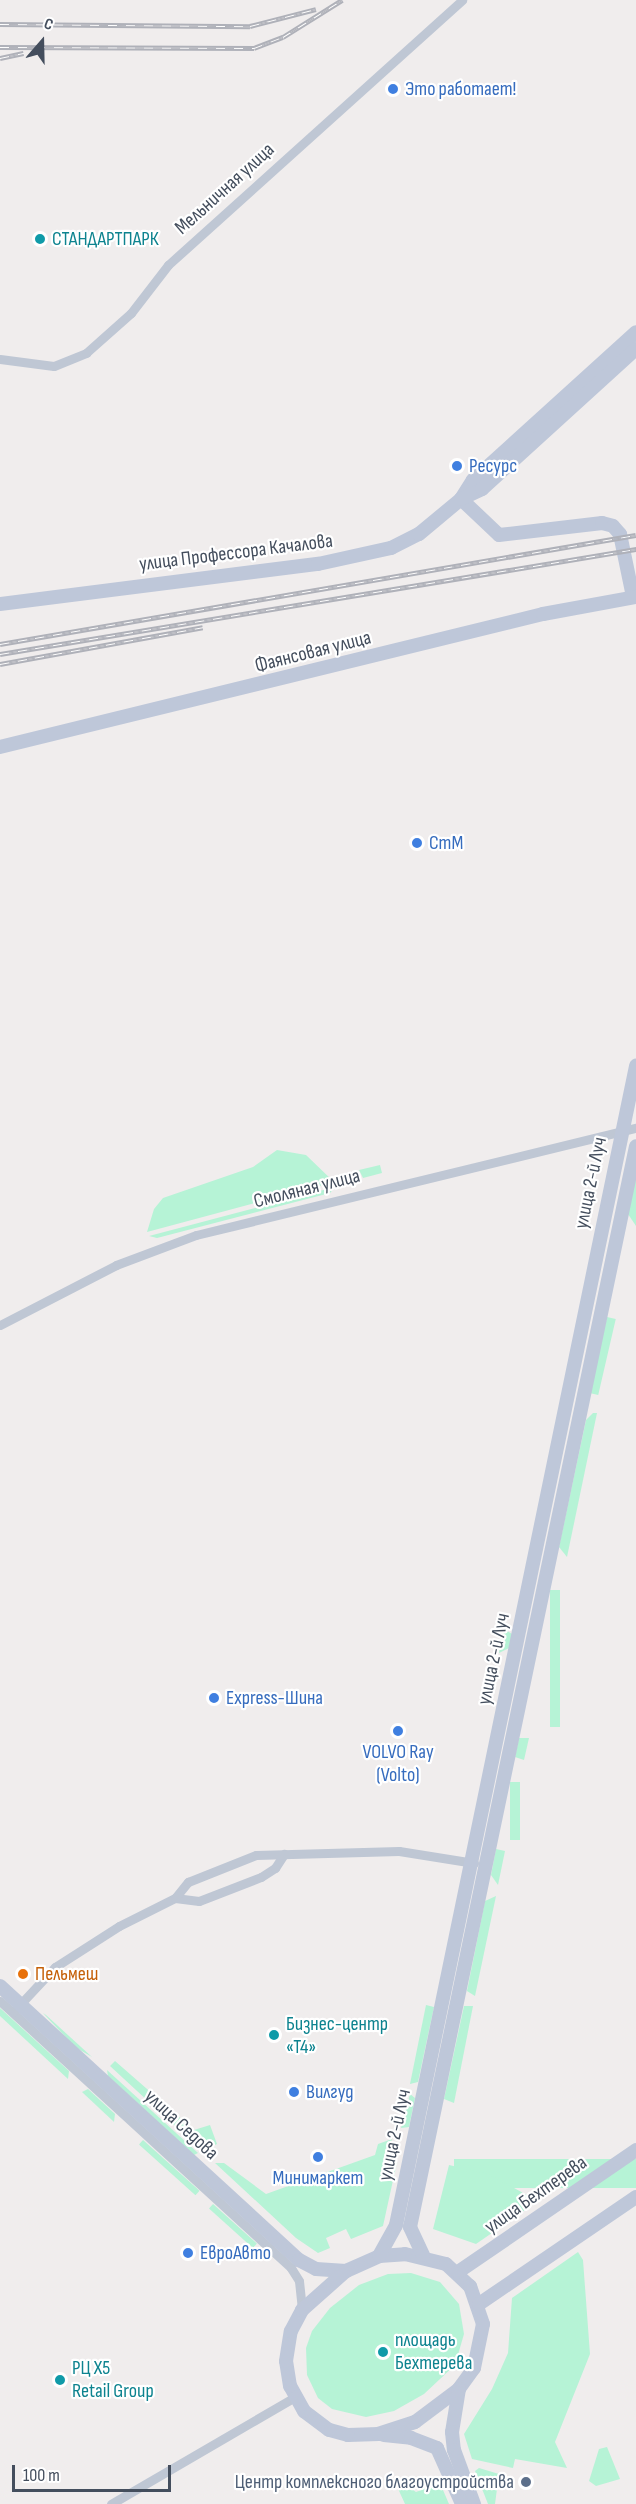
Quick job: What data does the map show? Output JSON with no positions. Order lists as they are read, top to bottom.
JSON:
{
  "streets": {
    "main road": [
      "улица Профессора Качалова",
      "Фаянсовая улица",
      "улица 2-й Луч",
      "улица Седова",
      "улица Бехтерева"
    ],
    "street": ["Мельничная улица", "Смоляная улица"]
  },
  "crossings": [
    ["улица 2-й Луч", "Смоляная улица"],
    ["улица 2-й Луч", "улица Седова"],
    ["улица 2-й Луч", "улица Бехтерева"],
    ["улица Седова", "улица Бехтерева"]
  ],
  "places": [
    "Это работает!",
    "СТАНДАРТПАРК",
    "Ресурс",
    "СтМ",
    "Express-Шина",
    "VOLVO Ray (Volto)",
    "Пельмеш",
    "Бизнес-центр «Т4»",
    "Вилгуд",
    "Минимаркет",
    "ЕвроАвто",
    "площадь Бехтерева",
    "РЦ X5 Retail Group",
    "Центр комплексного благоустройства"
  ],
  "scale_bar": "100 m",
  "north": "top"
}
